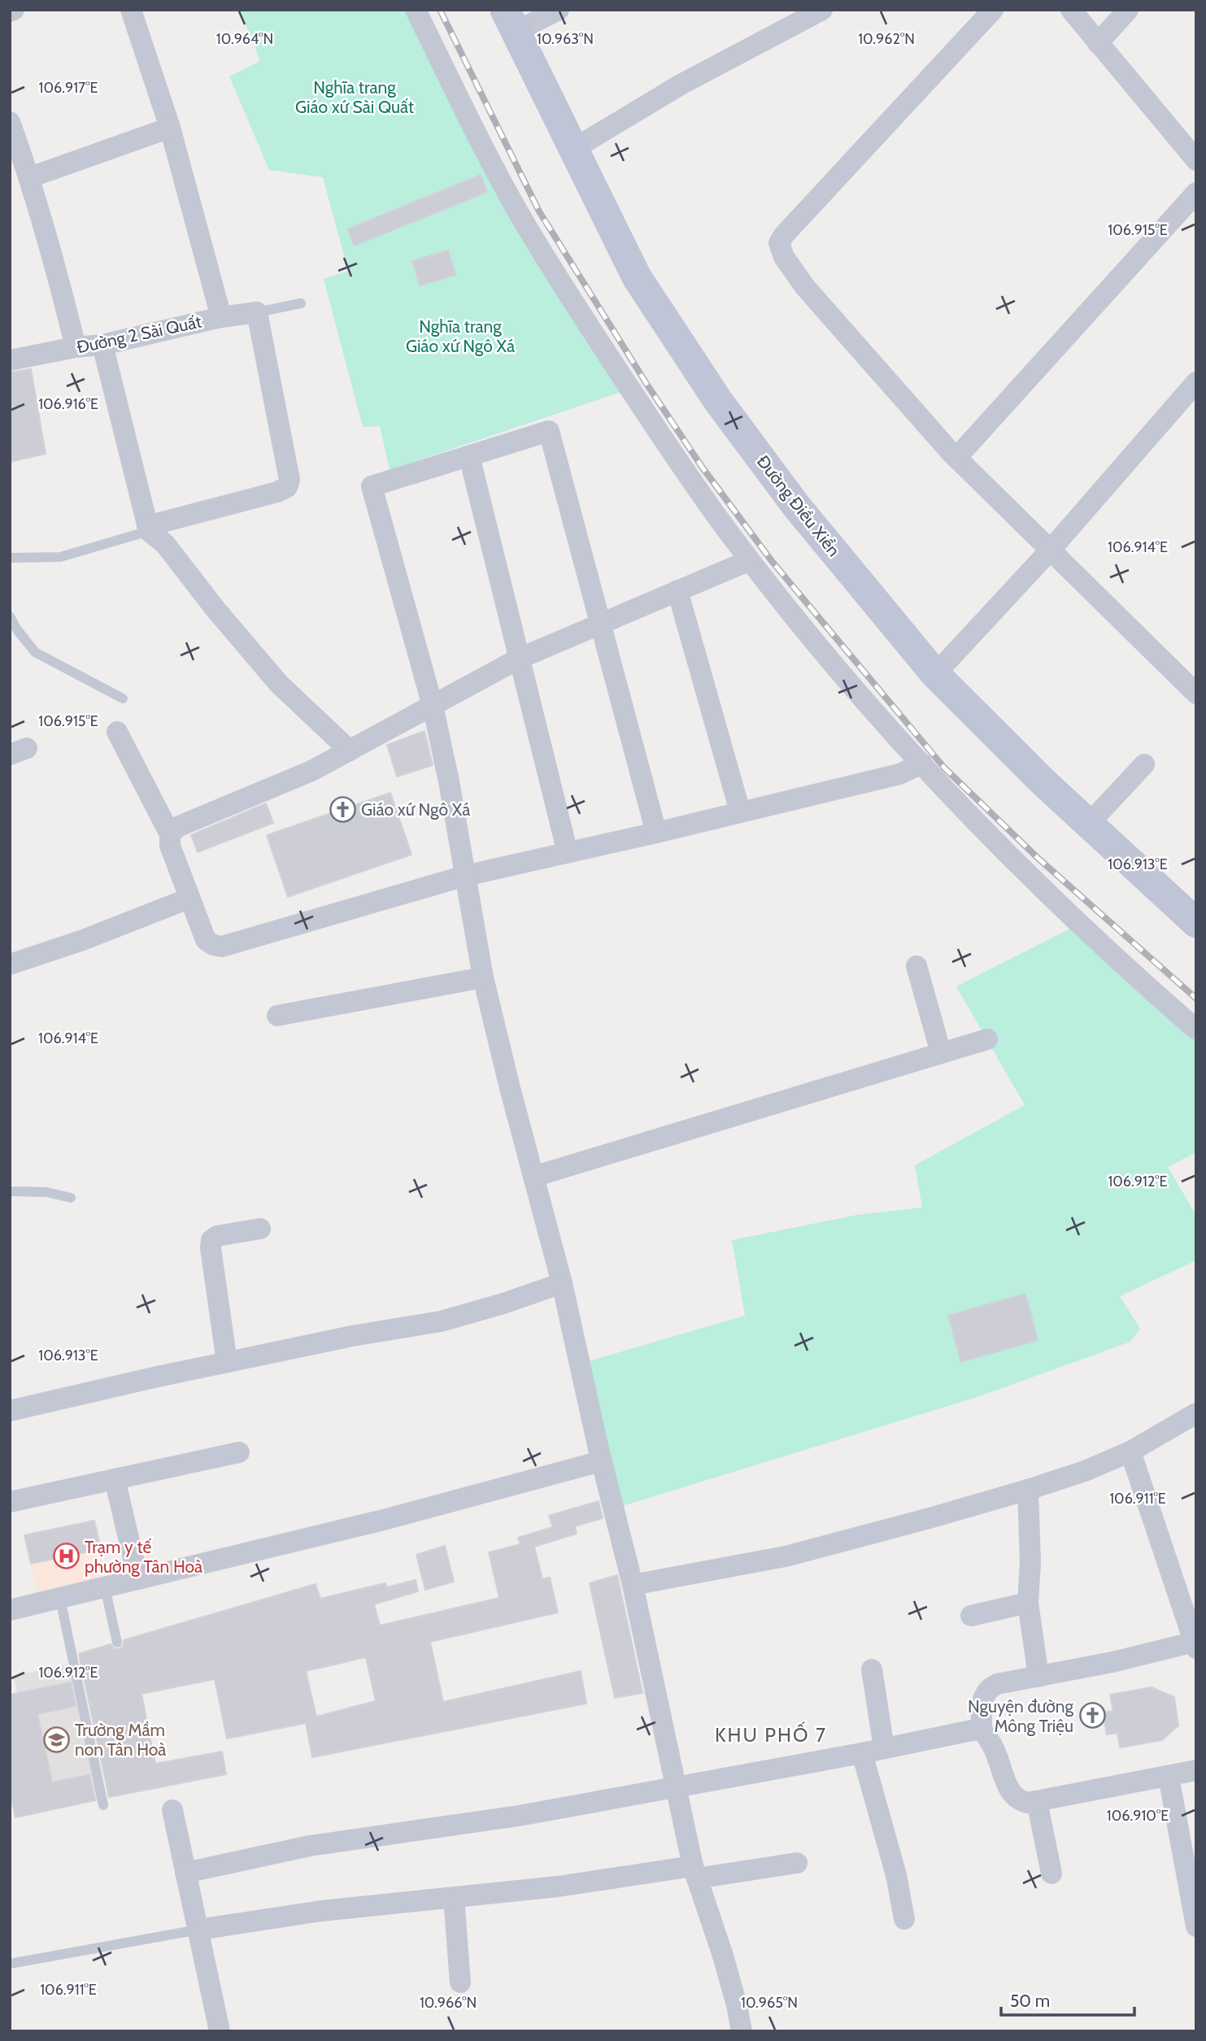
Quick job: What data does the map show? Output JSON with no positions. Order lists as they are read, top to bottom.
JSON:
{
  "streets": {
    "street": ["Đường 2 Sài Quất", "Đường Điều Xiển"]
  },
  "districts": ["KHU PHỐ 7"],
  "parks": ["Nghĩa trang Giáo xứ Sài Quất", "Nghĩa trang Giáo xứ Ngô Xá"],
  "places": {
    "church": ["Giáo xứ Ngô Xá", "Nguyện đường Mông Triệu"],
    "hospital": ["Trạm y tế phường Tân Hoà"],
    "school or university": ["Trường Mầm non Tân Hoà"]
  },
  "scale_bar": "50 m",
  "coordinates": [
    "10.964°N",
    "10.963°N",
    "10.962°N",
    "106.917°E",
    "106.915°E",
    "106.916°E",
    "106.914°E",
    "106.913°E",
    "106.912°E",
    "106.911°E",
    "106.910°E",
    "10.966°N",
    "10.965°N"
  ]
}
